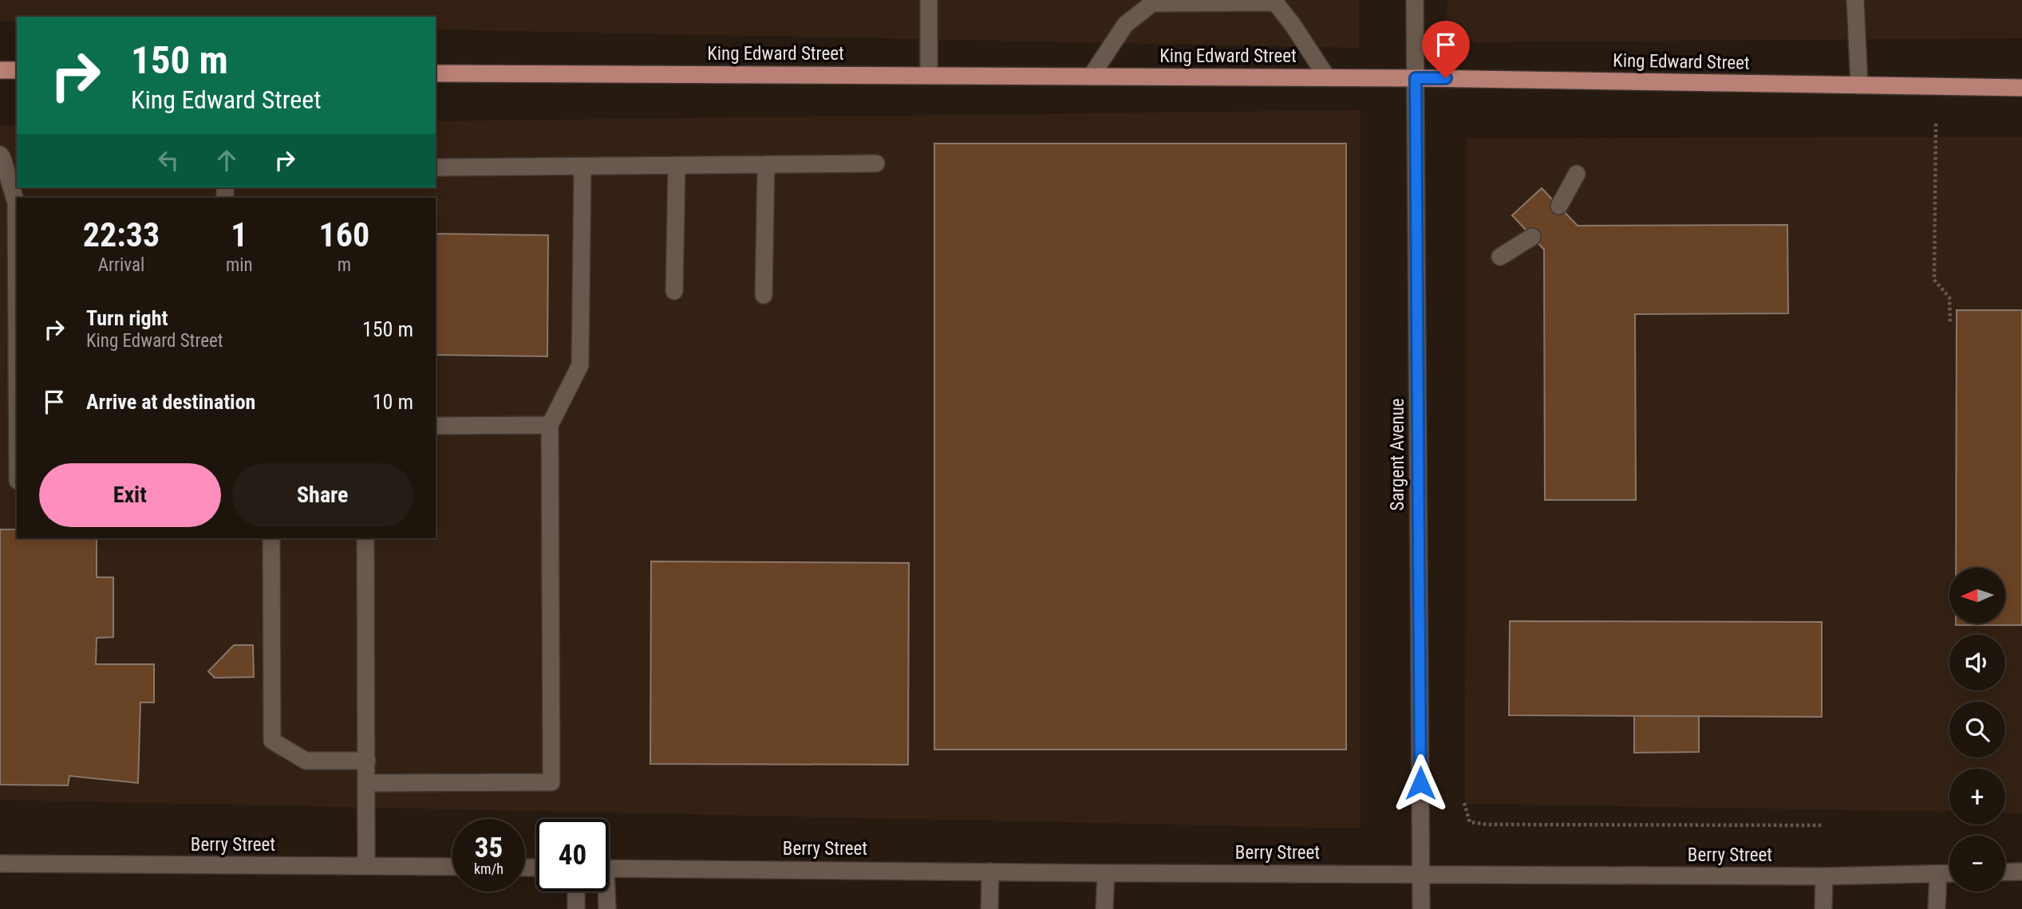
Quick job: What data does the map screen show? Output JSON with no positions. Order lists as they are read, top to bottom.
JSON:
{
  "streets": {
    "main road": ["King Edward Street"],
    "street": ["Sargent Avenue", "Berry Street"]
  },
  "crossings": [
    ["King Edward Street", "Sargent Avenue"],
    ["Sargent Avenue", "Berry Street"]
  ],
  "north": "left",
  "page": {
    "turn": ["150 m", "King Edward Street"],
    "eta": [
      "22:33",
      "Arrival",
      "1",
      "min",
      "160",
      "m"
    ],
    "list": [
      {
        "name": "Turn right",
        "note": "King Edward Street",
        "value": "150 m"
      },
      {
        "name": "Arrive at destination",
        "value": "10 m"
      }
    ],
    "buttons": ["Exit", "Share"],
    "map_buttons": ["+", "−"],
    "speed": "35 km/h",
    "limit": "40"
  }
}
